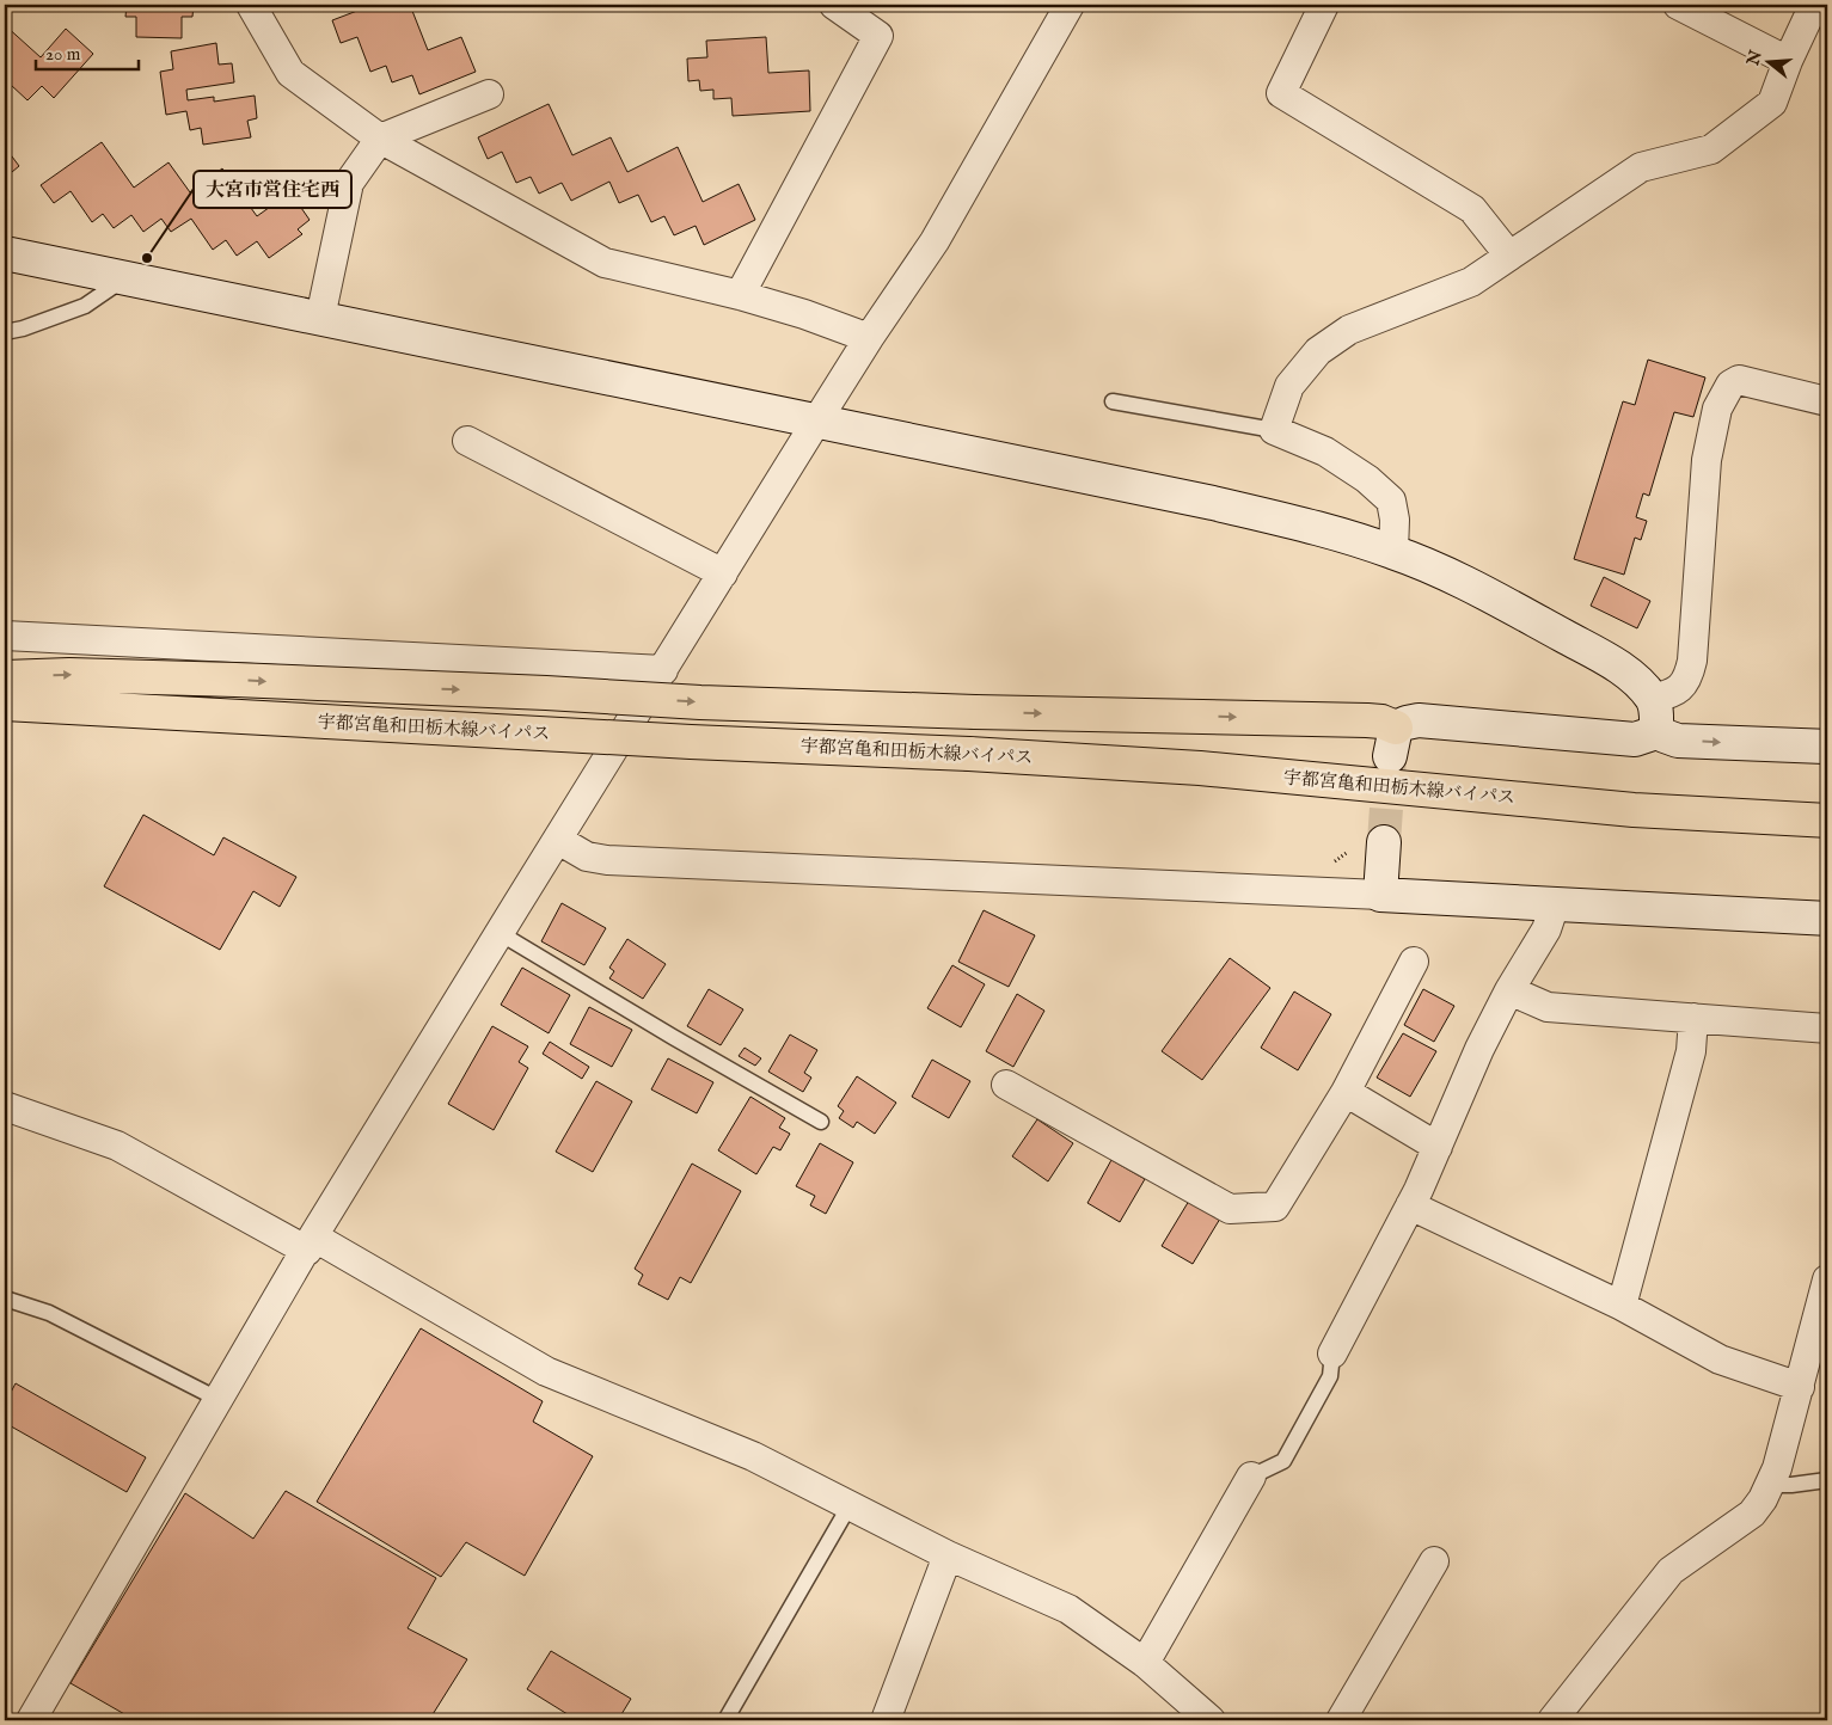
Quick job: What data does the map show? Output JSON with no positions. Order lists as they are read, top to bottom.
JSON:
{
  "streets": {
    "main road": ["宇都宮亀和田栃木線バイパス"]
  },
  "places": ["大宮市営住宅西"],
  "scale_bar": "20 m",
  "north": "left"
}
